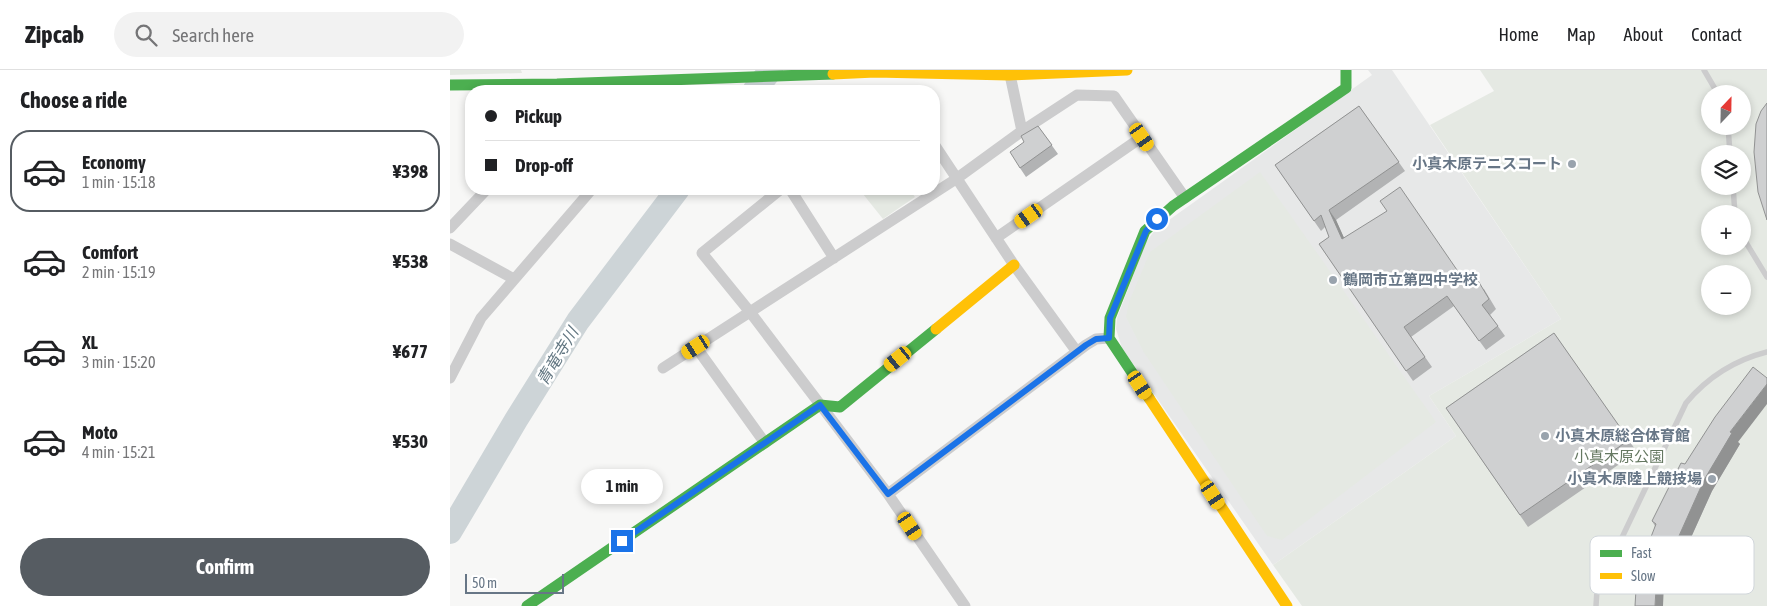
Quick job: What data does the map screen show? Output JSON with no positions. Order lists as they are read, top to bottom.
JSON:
{
  "water": ["青竜寺川"],
  "parks": ["小真木原公園"],
  "places": [
    "小真木原テニスコート",
    "鶴岡市立第四中学校",
    "小真木原総合体育館",
    "小真木原陸上競技場"
  ],
  "legend": ["Fast", "Slow"],
  "scale_bar": "50 m",
  "north": "top",
  "page": {
    "header": "Zipcab",
    "search": "Search here",
    "nav": [
      "Home",
      "Map",
      "About",
      "Contact"
    ],
    "heading": "Choose a ride",
    "map_buttons": ["+", "−"],
    "banner": ["Pickup", "Drop-off"],
    "list": [
      {
        "name": "Economy",
        "note": "1 min · 15:18",
        "value": "¥398"
      },
      {
        "name": "Comfort",
        "note": "2 min · 15:19",
        "value": "¥538"
      },
      {
        "name": "XL",
        "note": "3 min · 15:20",
        "value": "¥677"
      },
      {
        "name": "Moto",
        "note": "4 min · 15:21",
        "value": "¥530"
      }
    ],
    "bubble": "1 min",
    "buttons": "Confirm",
    "scale": "50 m"
  }
}
